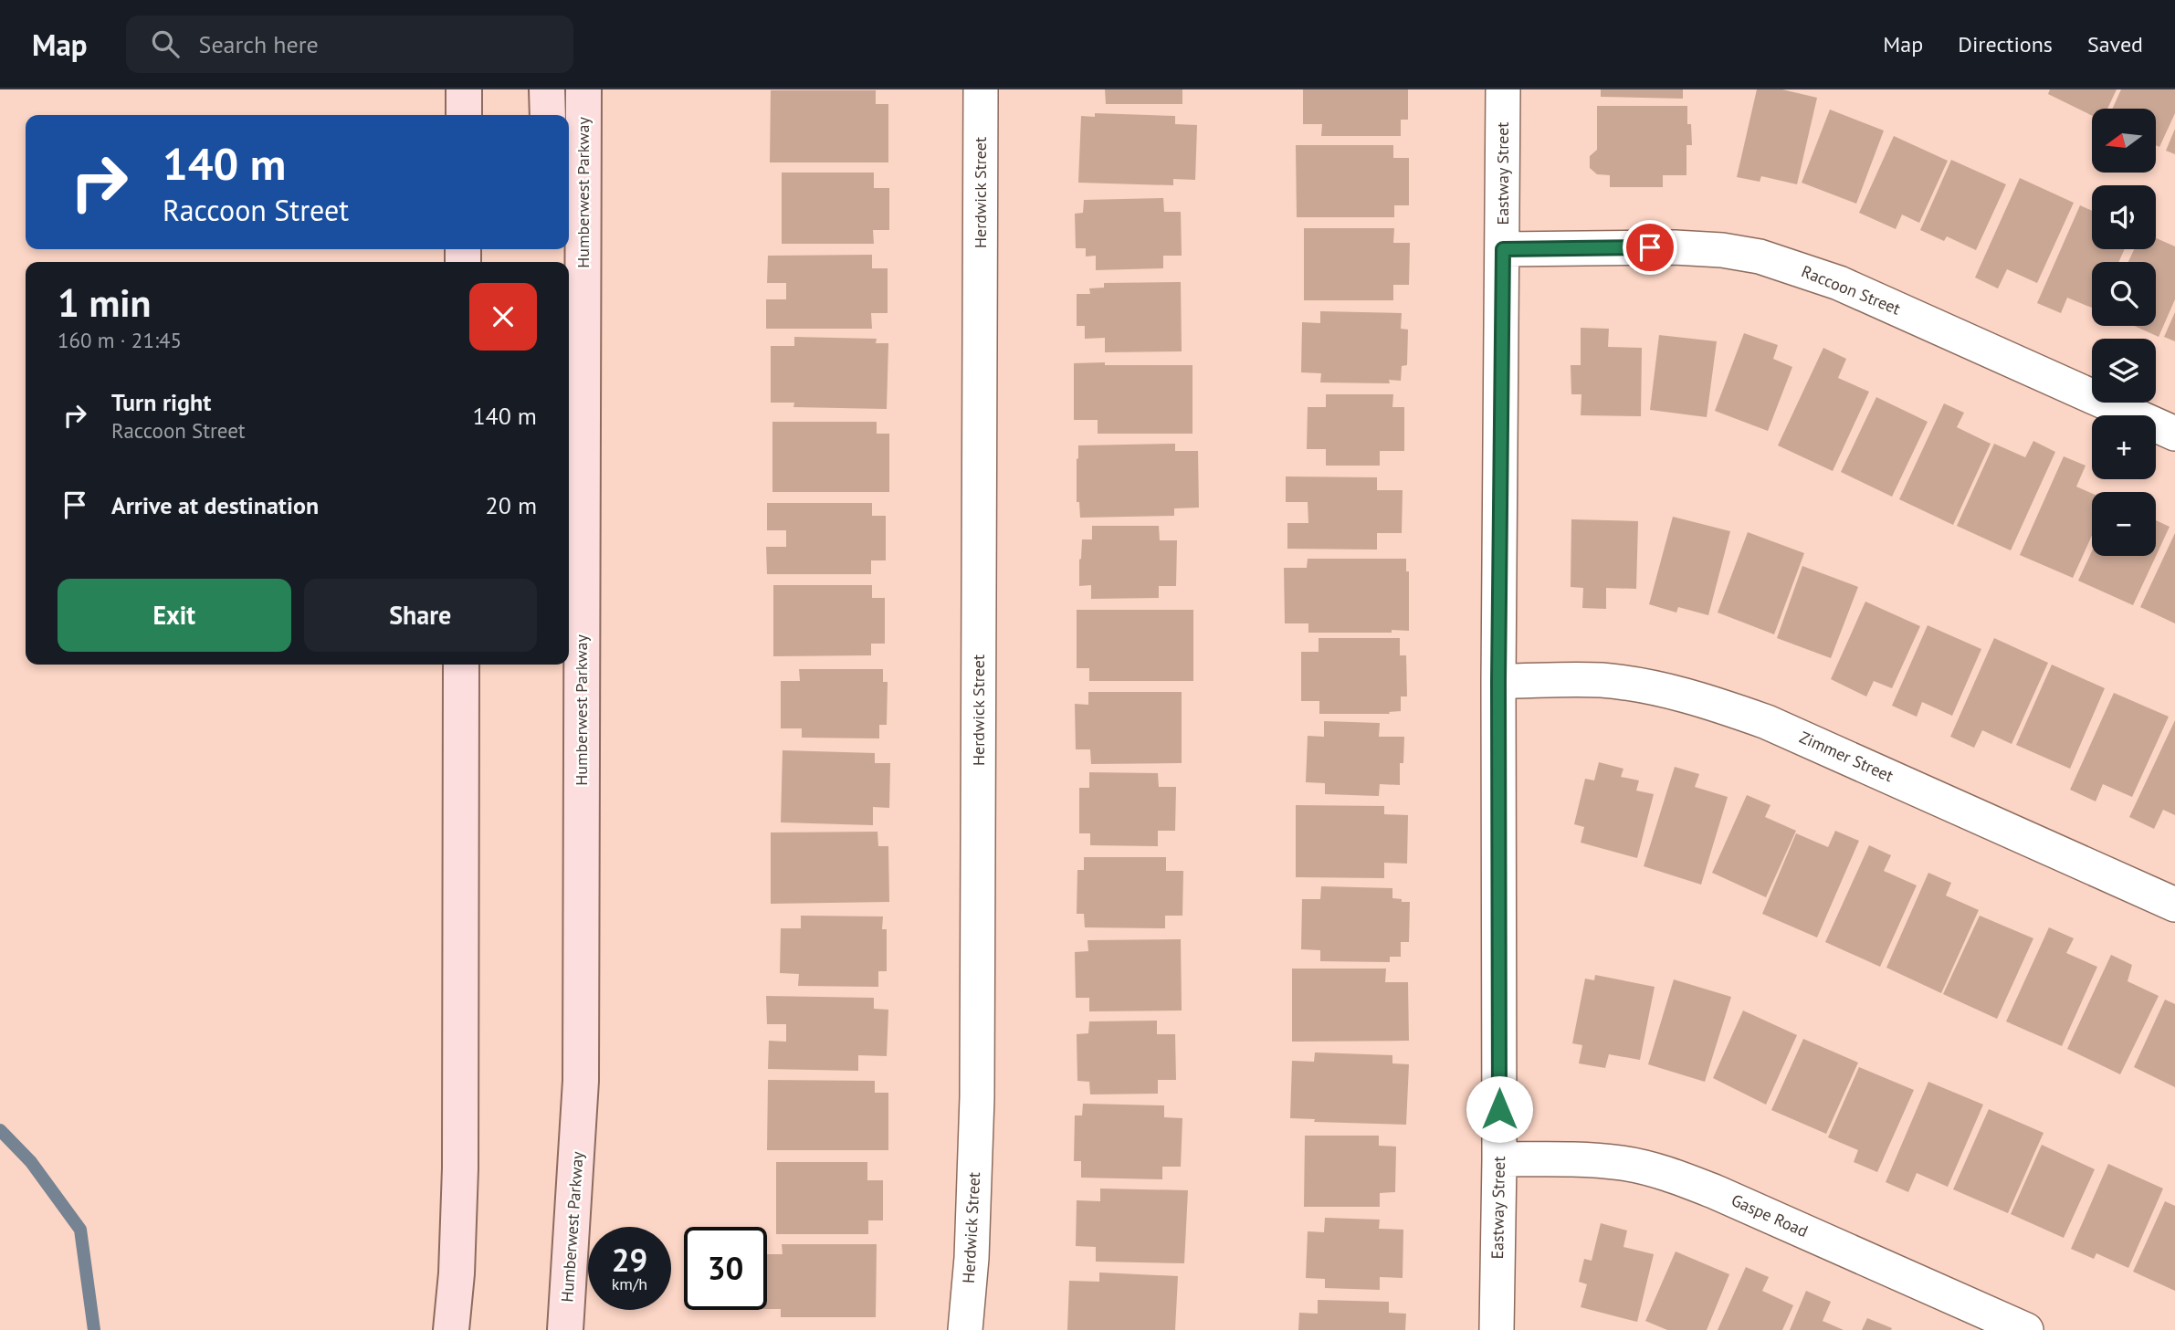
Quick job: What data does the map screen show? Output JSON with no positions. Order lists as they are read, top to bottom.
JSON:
{
  "streets": {
    "main road": ["Humberwest Parkway"],
    "street": [
      "Eastway Street",
      "Herdwick Street",
      "Raccoon Street",
      "Zimmer Street",
      "Gaspe Road"
    ]
  },
  "crossings": [
    ["Eastway Street", "Raccoon Street"],
    ["Eastway Street", "Zimmer Street"],
    ["Eastway Street", "Gaspe Road"]
  ],
  "north": "left",
  "page": {
    "header": "Map",
    "search": "Search here",
    "nav": ["Map", "Directions", "Saved"],
    "map_buttons": ["+", "−"],
    "turn": ["140 m", "Raccoon Street"],
    "heading": ["1 min", "160 m · 21:45"],
    "list": [
      {
        "name": "Turn right",
        "note": "Raccoon Street",
        "value": "140 m"
      },
      {
        "name": "Arrive at destination",
        "value": "20 m"
      }
    ],
    "buttons": ["Exit", "Share"],
    "speed": "29 km/h",
    "limit": "30"
  }
}
